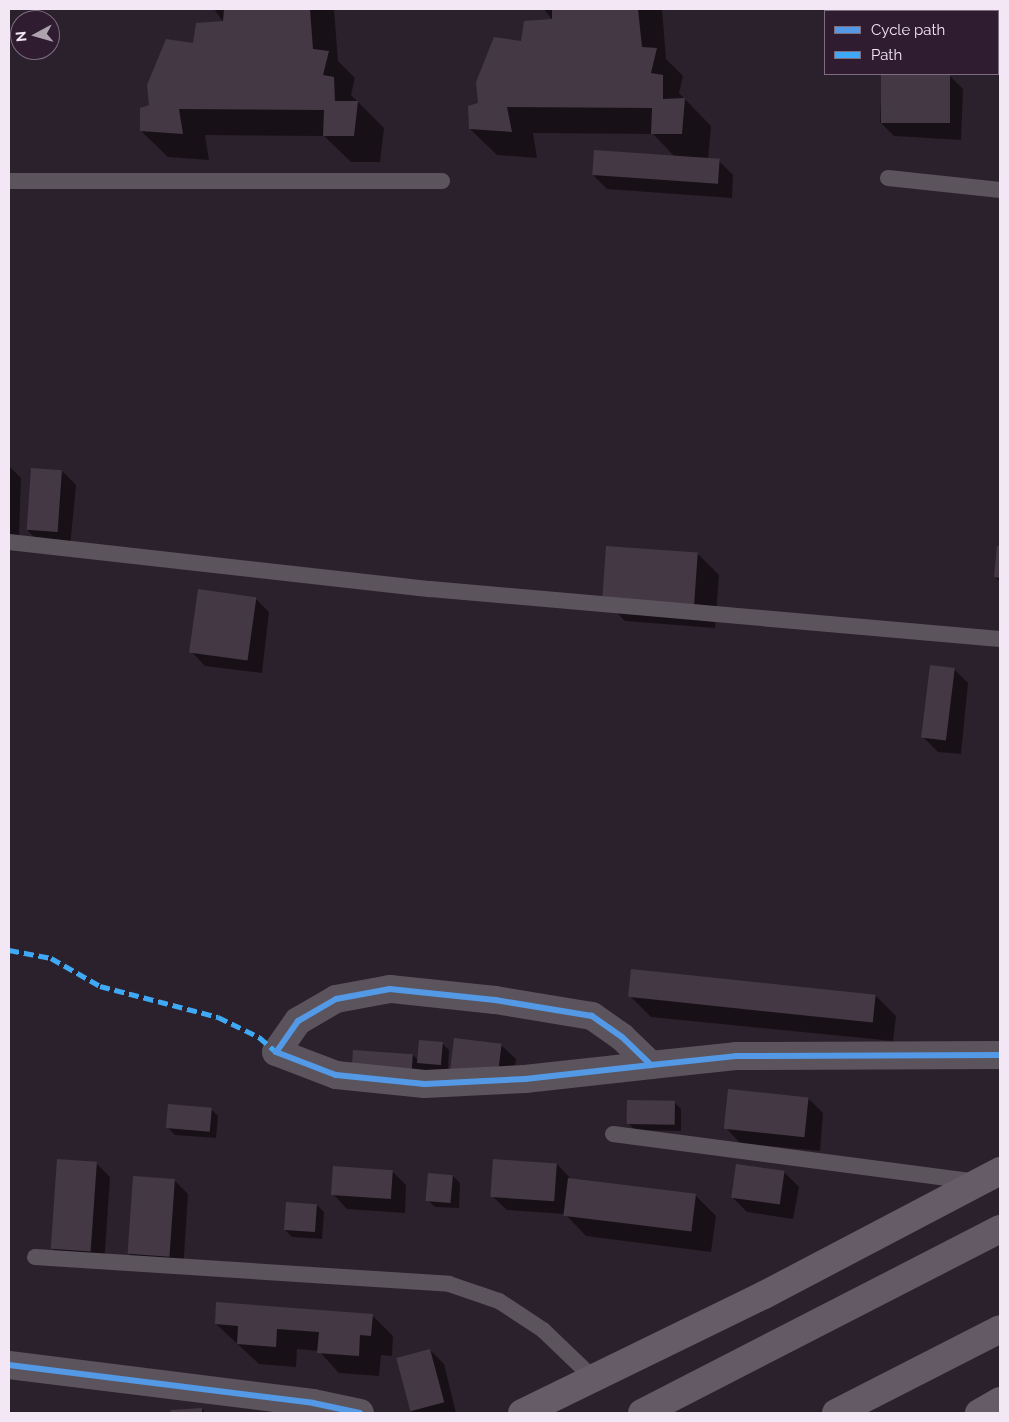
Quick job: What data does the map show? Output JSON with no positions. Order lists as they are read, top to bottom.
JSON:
{
  "legend": ["Cycle path", "Path"],
  "north": "left"
}
